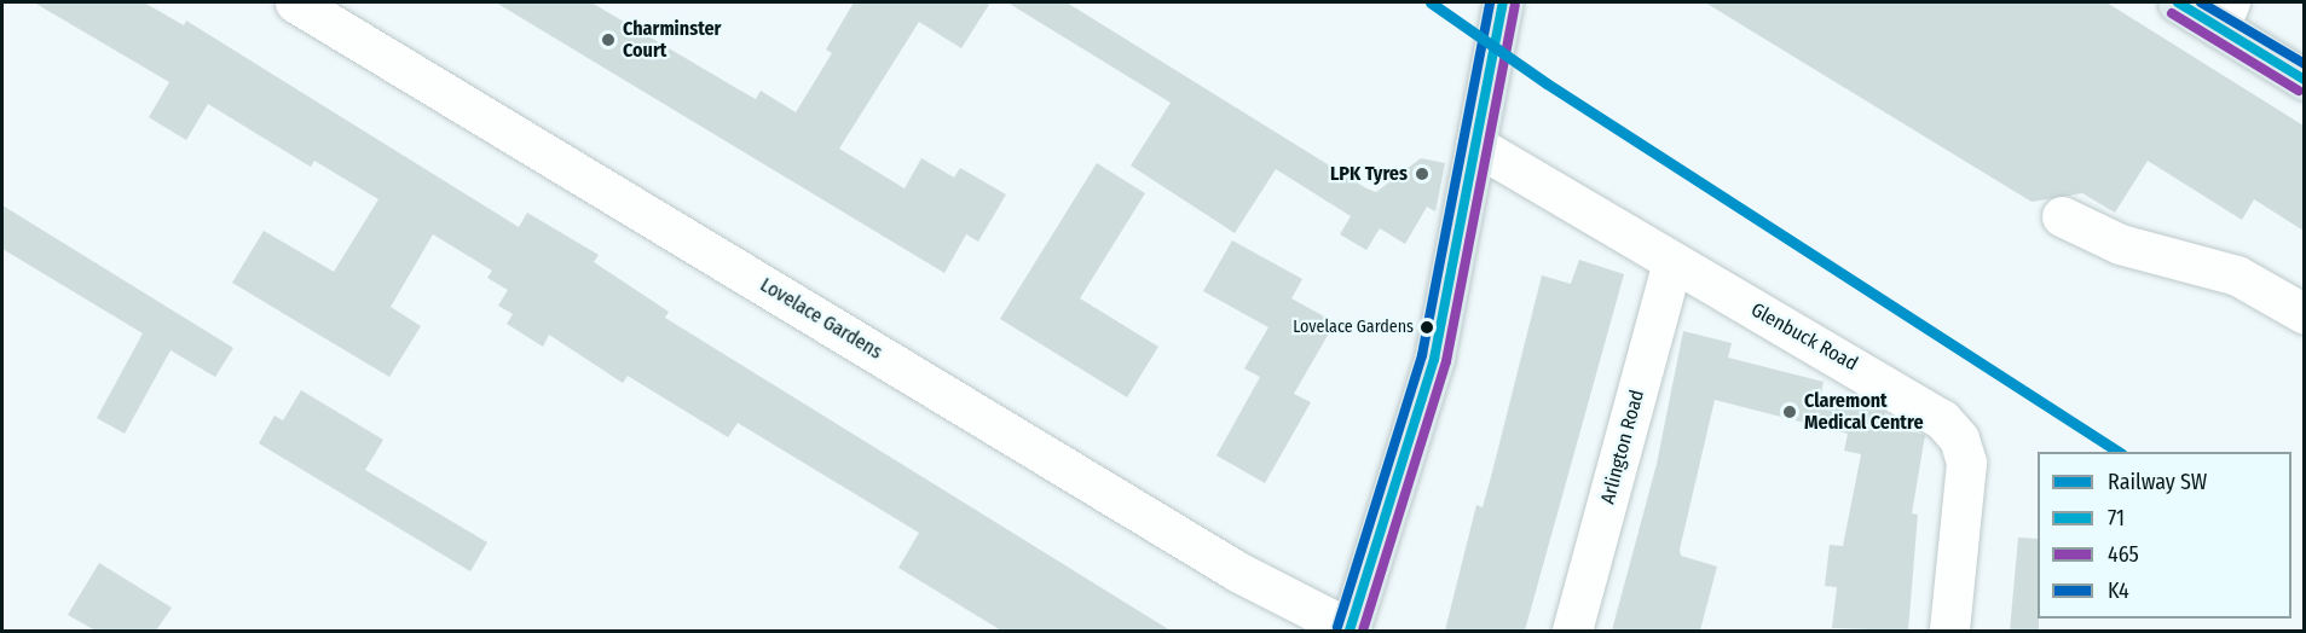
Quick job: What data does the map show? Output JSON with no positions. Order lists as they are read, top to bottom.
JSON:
{
  "streets": {
    "street": ["Lovelace Gardens", "Glenbuck Road", "Arlington Road"]
  },
  "crossings": [
    ["Glenbuck Road", "Arlington Road"]
  ],
  "places": [
    "Charminster Court",
    "LPK Tyres",
    "Lovelace Gardens",
    "Claremont Medical Centre"
  ],
  "lines": [
    "rail line SW",
    "transit line 71",
    "transit line K4",
    "transit line 465"
  ],
  "legend": [
    "Railway SW",
    "71",
    "465",
    "K4"
  ]
}
